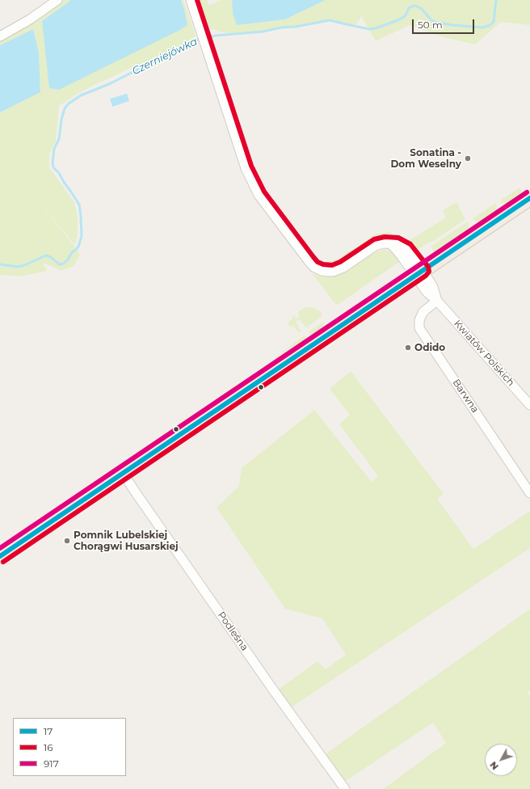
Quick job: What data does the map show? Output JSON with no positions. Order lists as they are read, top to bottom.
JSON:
{
  "streets": {
    "street": ["Kwiatów Polskich", "Barwna", "Podleśna"]
  },
  "crossings": [
    ["Kwiatów Polskich", "Barwna"]
  ],
  "water": ["Czerniejówka"],
  "places": ["Sonatina - Dom Weselny", "Odido", "Pomnik Lubelskiej Chorągwi Husarskiej"],
  "lines": ["transit line 16", "transit line 917", "transit line 17"],
  "legend": ["17", "16", "917"],
  "scale_bar": "50 m",
  "north": "bottom left"
}
